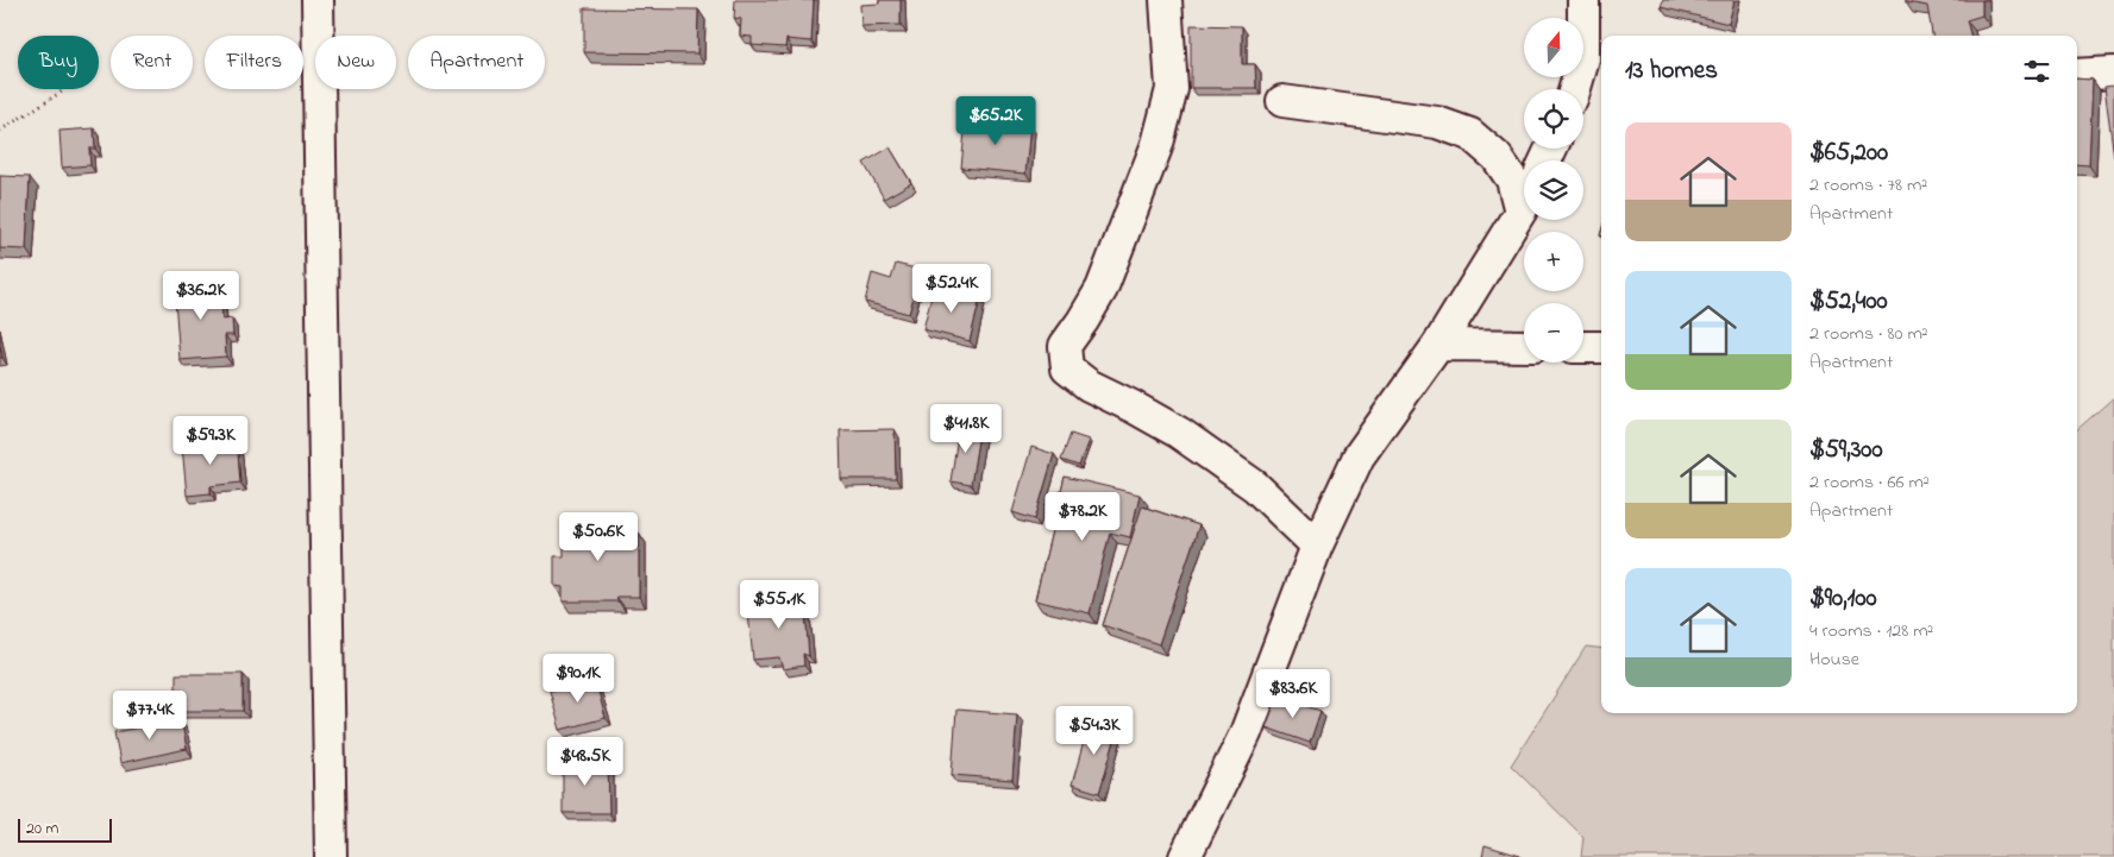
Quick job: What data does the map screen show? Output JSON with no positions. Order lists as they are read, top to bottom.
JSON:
{
  "scale_bar": "20 m",
  "north": "top",
  "page": {
    "map_buttons": ["+", "−"],
    "chip": [
      "Buy",
      "Rent",
      "Filters",
      "New",
      "Apartment"
    ],
    "heading": "13 homes",
    "price": [
      "$65.2K",
      "$52.4K",
      "$36.2K",
      "$41.8K",
      "$59.3K",
      "$78.2K",
      "$50.6K",
      "$55.1K",
      "$90.1K",
      "$83.6K",
      "$77.4K",
      "$54.3K",
      "$48.5K"
    ],
    "list": [
      {
        "name": "$65,200",
        "note": "2 rooms · 78 m² · Apartment"
      },
      {
        "name": "$52,400",
        "note": "2 rooms · 80 m² · Apartment"
      },
      {
        "name": "$59,300",
        "note": "2 rooms · 66 m² · Apartment"
      },
      {
        "name": "$90,100",
        "note": "4 rooms · 128 m² · House"
      }
    ],
    "scale": "20 m"
  }
}
